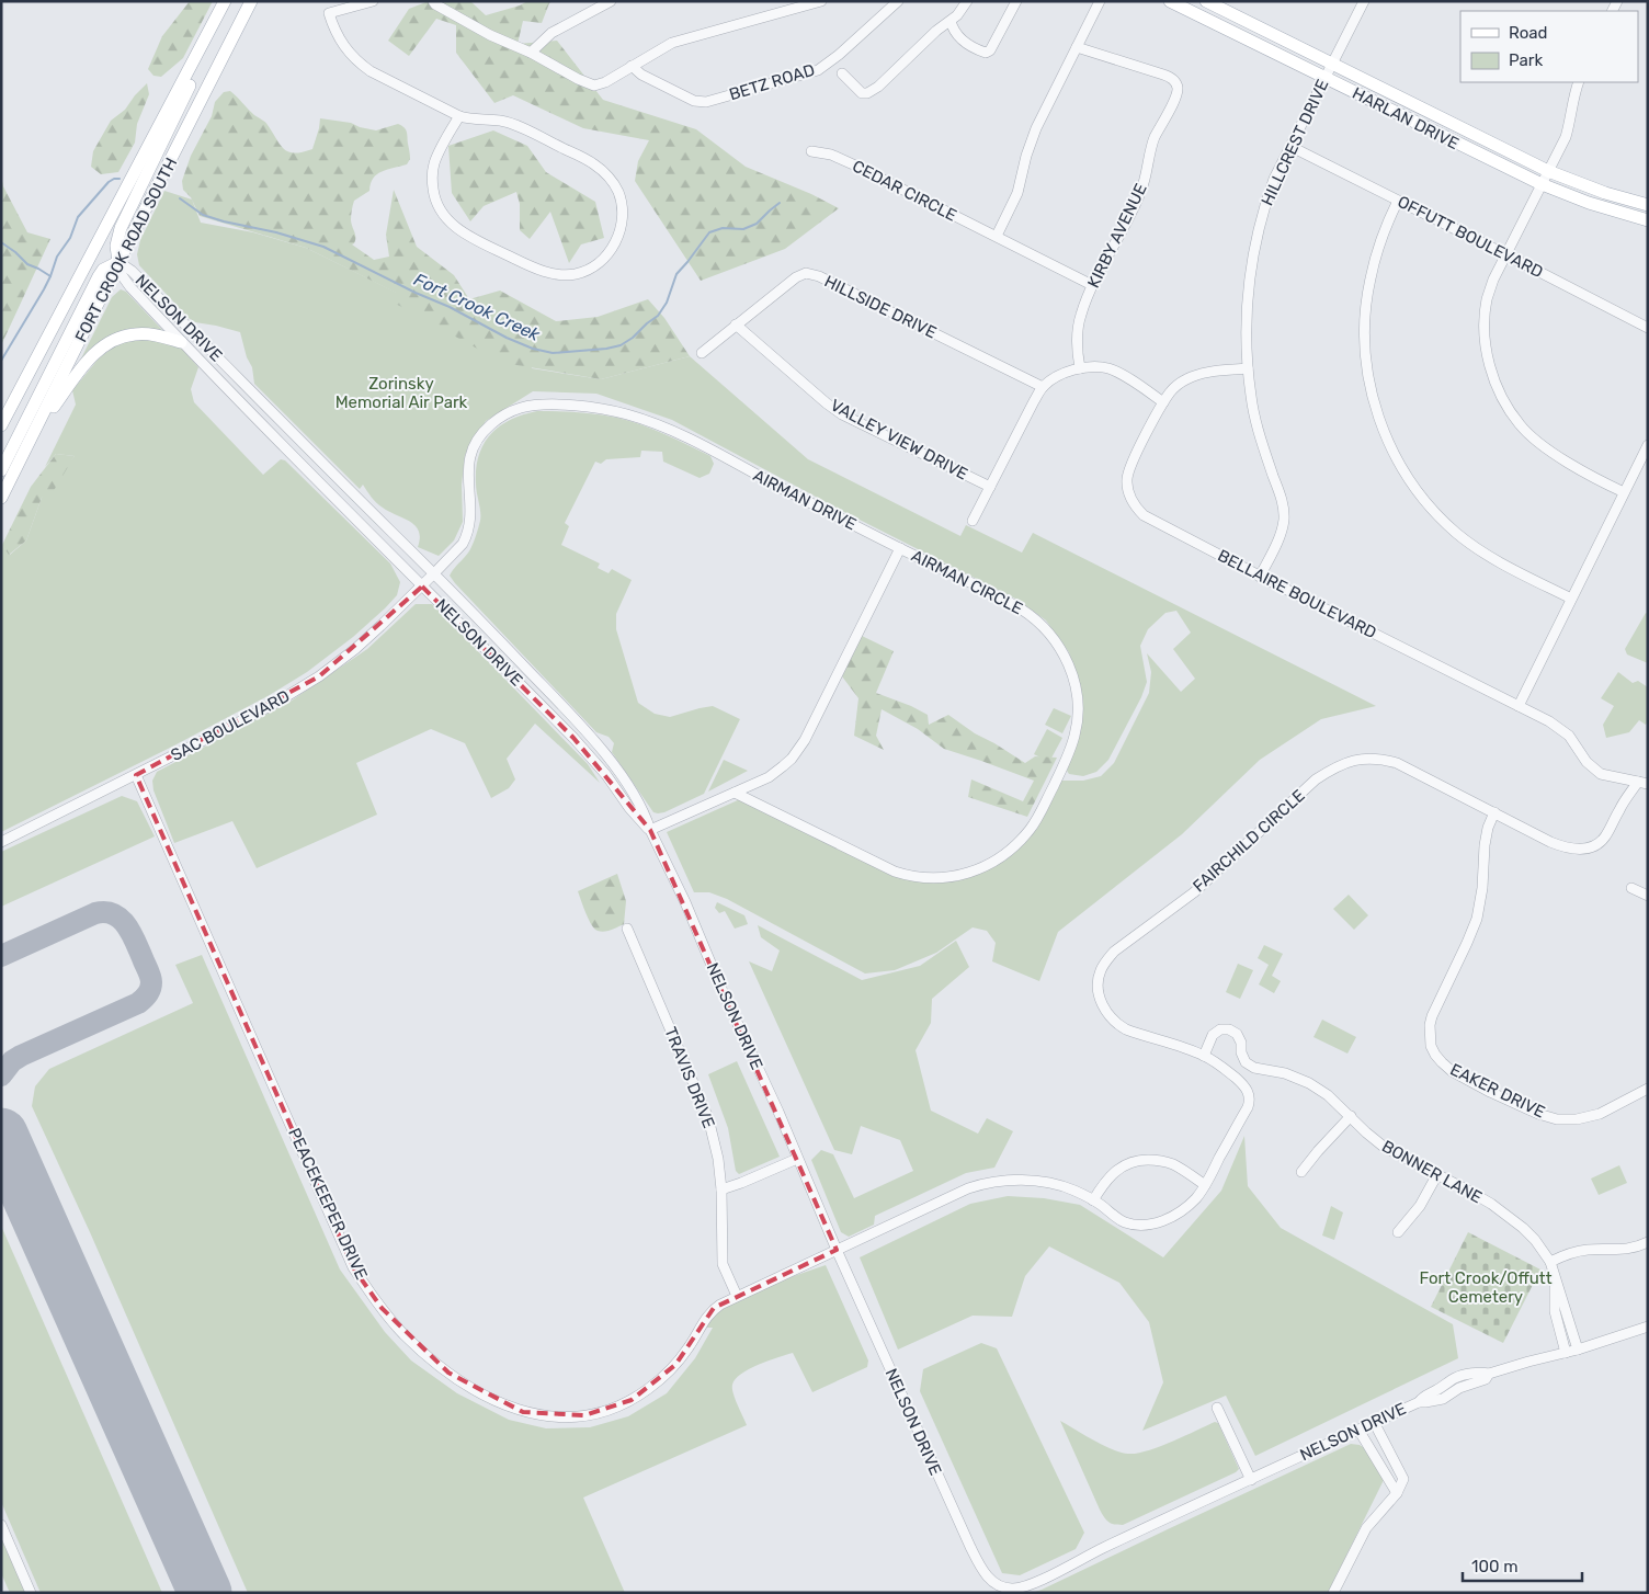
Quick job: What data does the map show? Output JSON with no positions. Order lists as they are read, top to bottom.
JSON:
{
  "streets": {
    "main road": ["HARLAN DRIVE", "FORT CROOK ROAD SOUTH"],
    "street": [
      "BETZ ROAD",
      "HILLCREST DRIVE",
      "CEDAR CIRCLE",
      "KIRBY AVENUE",
      "OFFUTT BOULEVARD",
      "HILLSIDE DRIVE",
      "NELSON DRIVE",
      "VALLEY VIEW DRIVE",
      "AIRMAN DRIVE",
      "AIRMAN CIRCLE",
      "BELLAIRE BOULEVARD",
      "SAC BOULEVARD",
      "FAIRCHILD CIRCLE",
      "TRAVIS DRIVE",
      "EAKER DRIVE",
      "BONNER LANE",
      "PEACEKEEPER DRIVE"
    ]
  },
  "crossings": [
    ["HARLAN DRIVE", "HILLCREST DRIVE"],
    ["HILLCREST DRIVE", "OFFUTT BOULEVARD"],
    ["HILLCREST DRIVE", "BELLAIRE BOULEVARD"],
    ["CEDAR CIRCLE", "KIRBY AVENUE"],
    ["FORT CROOK ROAD SOUTH", "NELSON DRIVE"],
    ["HILLSIDE DRIVE", "VALLEY VIEW DRIVE"],
    ["NELSON DRIVE", "AIRMAN DRIVE"],
    ["NELSON DRIVE", "SAC BOULEVARD"],
    ["NELSON DRIVE", "BONNER LANE"],
    ["NELSON DRIVE", "PEACEKEEPER DRIVE"],
    ["AIRMAN DRIVE", "AIRMAN CIRCLE"],
    ["AIRMAN DRIVE", "SAC BOULEVARD"],
    ["BELLAIRE BOULEVARD", "FAIRCHILD CIRCLE"],
    ["SAC BOULEVARD", "PEACEKEEPER DRIVE"],
    ["FAIRCHILD CIRCLE", "EAKER DRIVE"],
    ["FAIRCHILD CIRCLE", "BONNER LANE"],
    ["TRAVIS DRIVE", "PEACEKEEPER DRIVE"]
  ],
  "water": ["Fort Crook Creek"],
  "parks": ["Zorinsky Memorial Air Park", "Fort Crook/Offutt Cemetery"],
  "legend": ["Road", "Park"],
  "scale_bar": "100 m"
}
